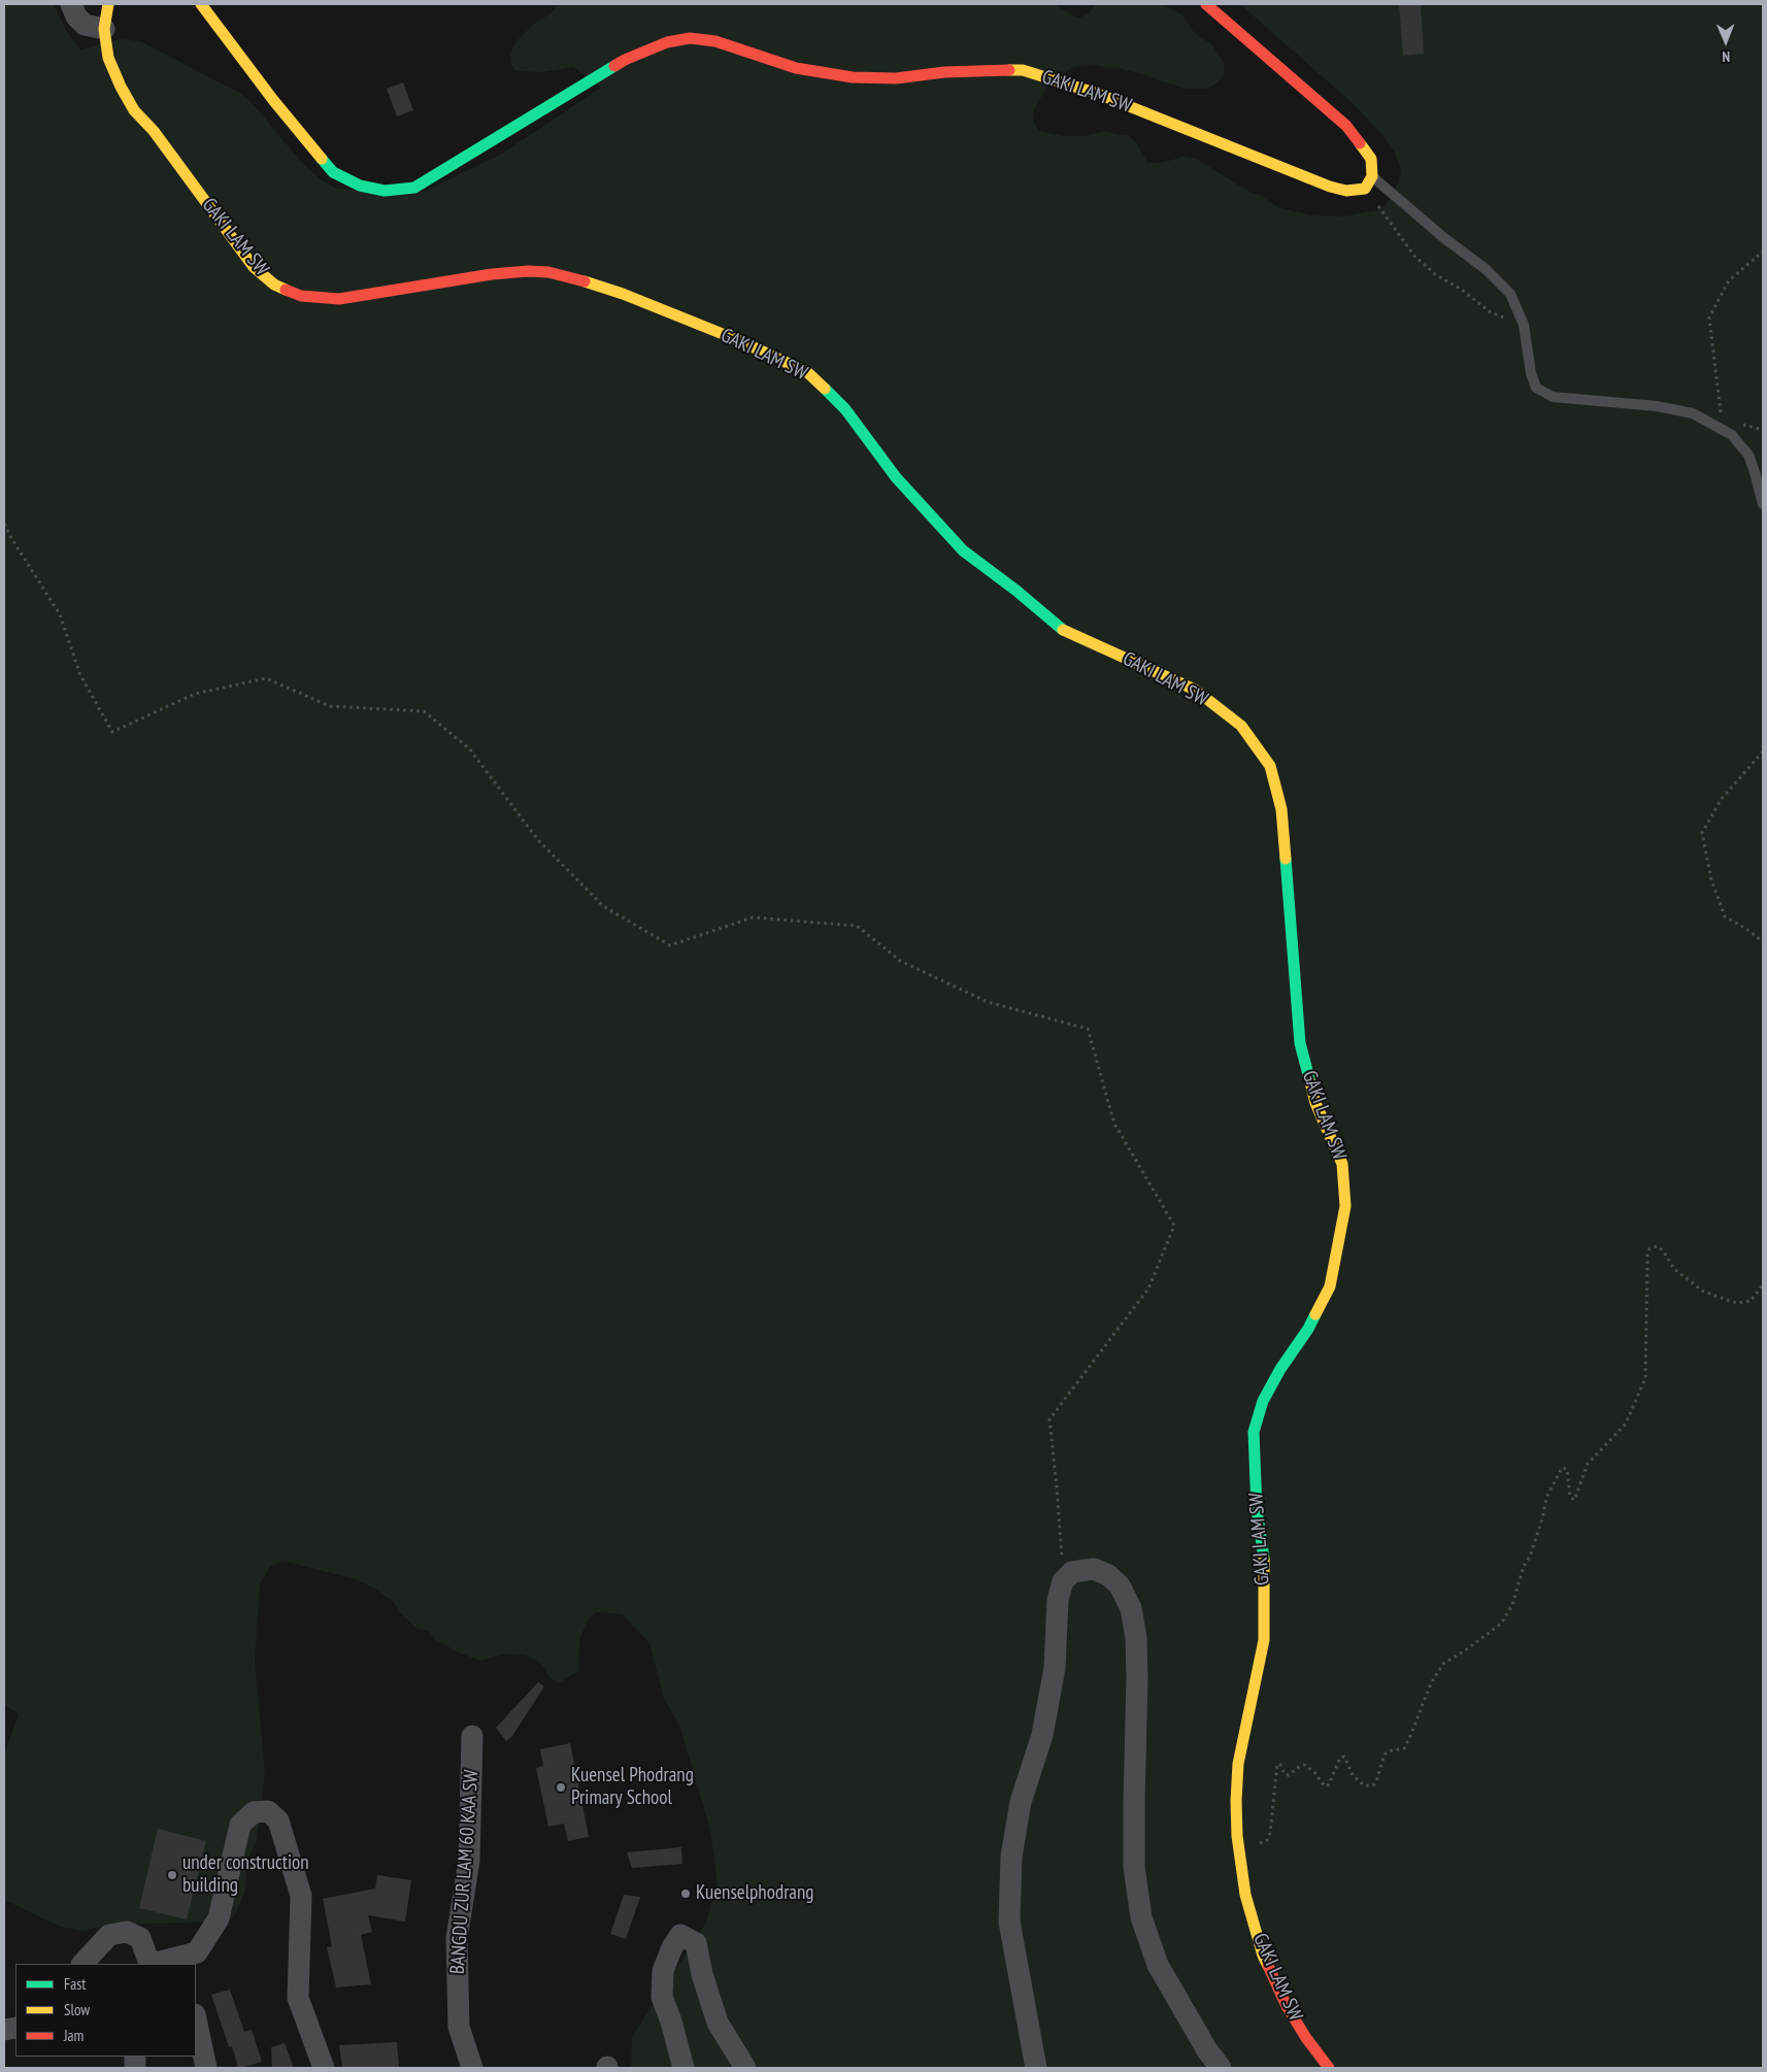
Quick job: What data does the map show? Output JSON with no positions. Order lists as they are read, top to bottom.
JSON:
{
  "streets": {
    "street": ["GAKI LAM SW", "BANGDU ZUR LAM 60 KAA SW"]
  },
  "places": ["Kuensel Phodrang Primary School", "under construction building", "Kuenselphodrang"],
  "legend": ["Fast", "Slow", "Jam"],
  "north": "bottom"
}
